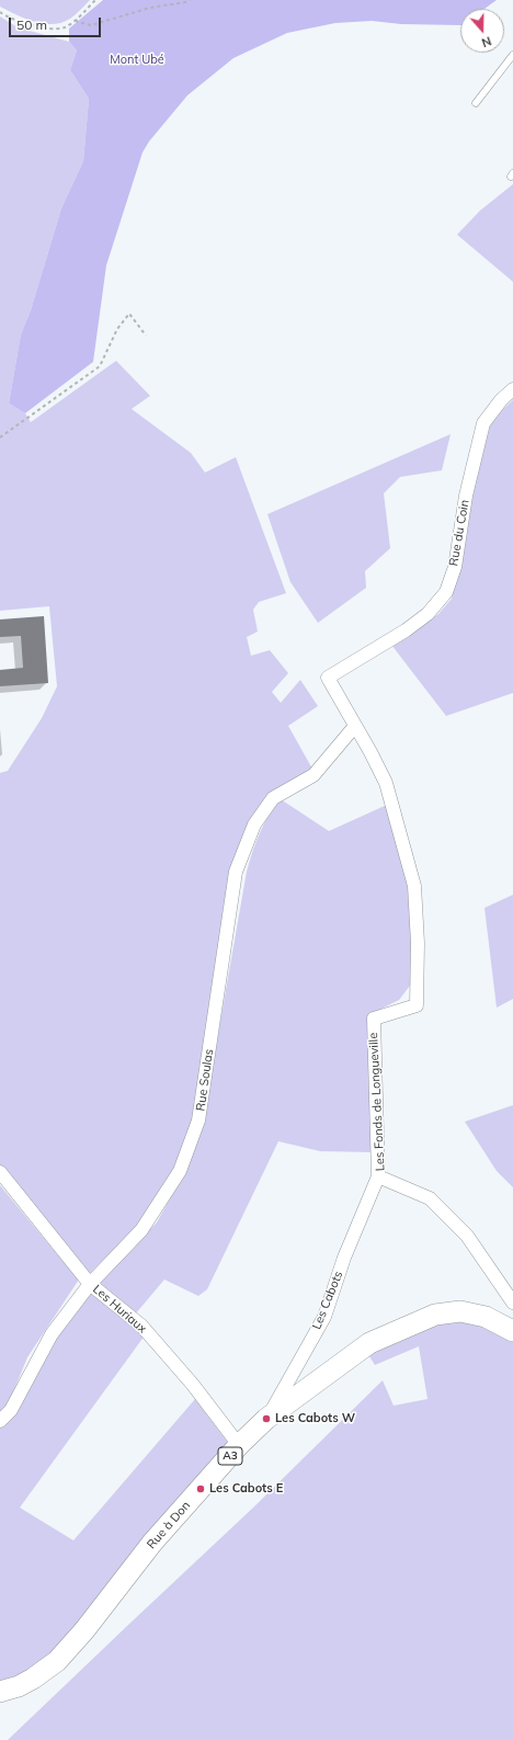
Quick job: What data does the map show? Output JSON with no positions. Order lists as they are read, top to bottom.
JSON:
{
  "streets": {
    "main road": ["A3", "Rue à Don"],
    "street": [
      "Rue du Coin",
      "Rue Soulas",
      "Les Fonds de Longueville",
      "Les Cabots",
      "Les Huriaux"
    ]
  },
  "crossings": [
    ["Rue du Coin", "Rue Soulas"],
    ["Rue du Coin", "Les Fonds de Longueville"],
    ["Rue Soulas", "Les Fonds de Longueville"],
    ["Rue Soulas", "Les Huriaux"],
    ["Les Fonds de Longueville", "Les Cabots"],
    ["Les Cabots", "Rue à Don"],
    ["Les Huriaux", "Rue à Don"]
  ],
  "parks": ["Mont Ubé"],
  "places": ["Les Cabots W", "Les Cabots E"],
  "scale_bar": "50 m",
  "north": "bottom"
}
